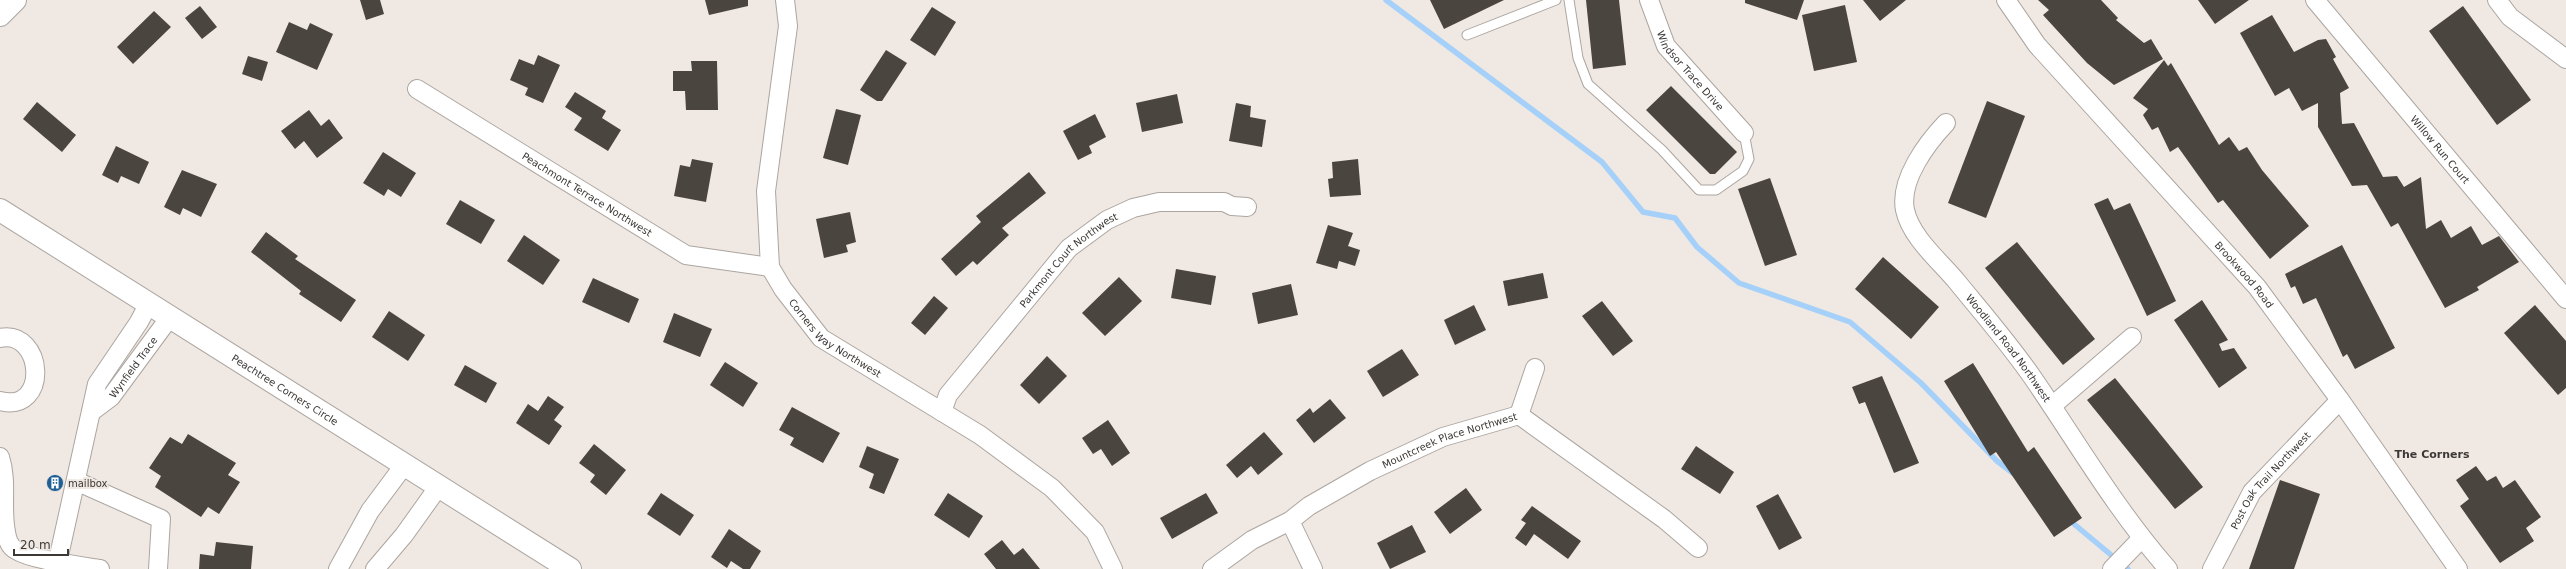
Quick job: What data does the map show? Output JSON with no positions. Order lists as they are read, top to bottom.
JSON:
{
  "streets": {
    "street": [
      "Windsor Trace Drive",
      "Willow Run Court",
      "Peachmont Terrace Northwest",
      "Parkmont Court Northwest",
      "Brookwood Road",
      "Corners Way Northwest",
      "Woodland Road Northwest",
      "Wynfield Trace",
      "Peachtree Corners Circle",
      "Mountcreek Place Northwest",
      "Post Oak Trail Northwest"
    ]
  },
  "crossings": [
    ["Peachmont Terrace Northwest", "Corners Way Northwest"],
    ["Parkmont Court Northwest", "Corners Way Northwest"],
    ["Brookwood Road", "Post Oak Trail Northwest"],
    ["Wynfield Trace", "Peachtree Corners Circle"]
  ],
  "districts": ["The Corners"],
  "places": {
    "building": ["mailbox"]
  },
  "scale_bar": "20 m"
}
